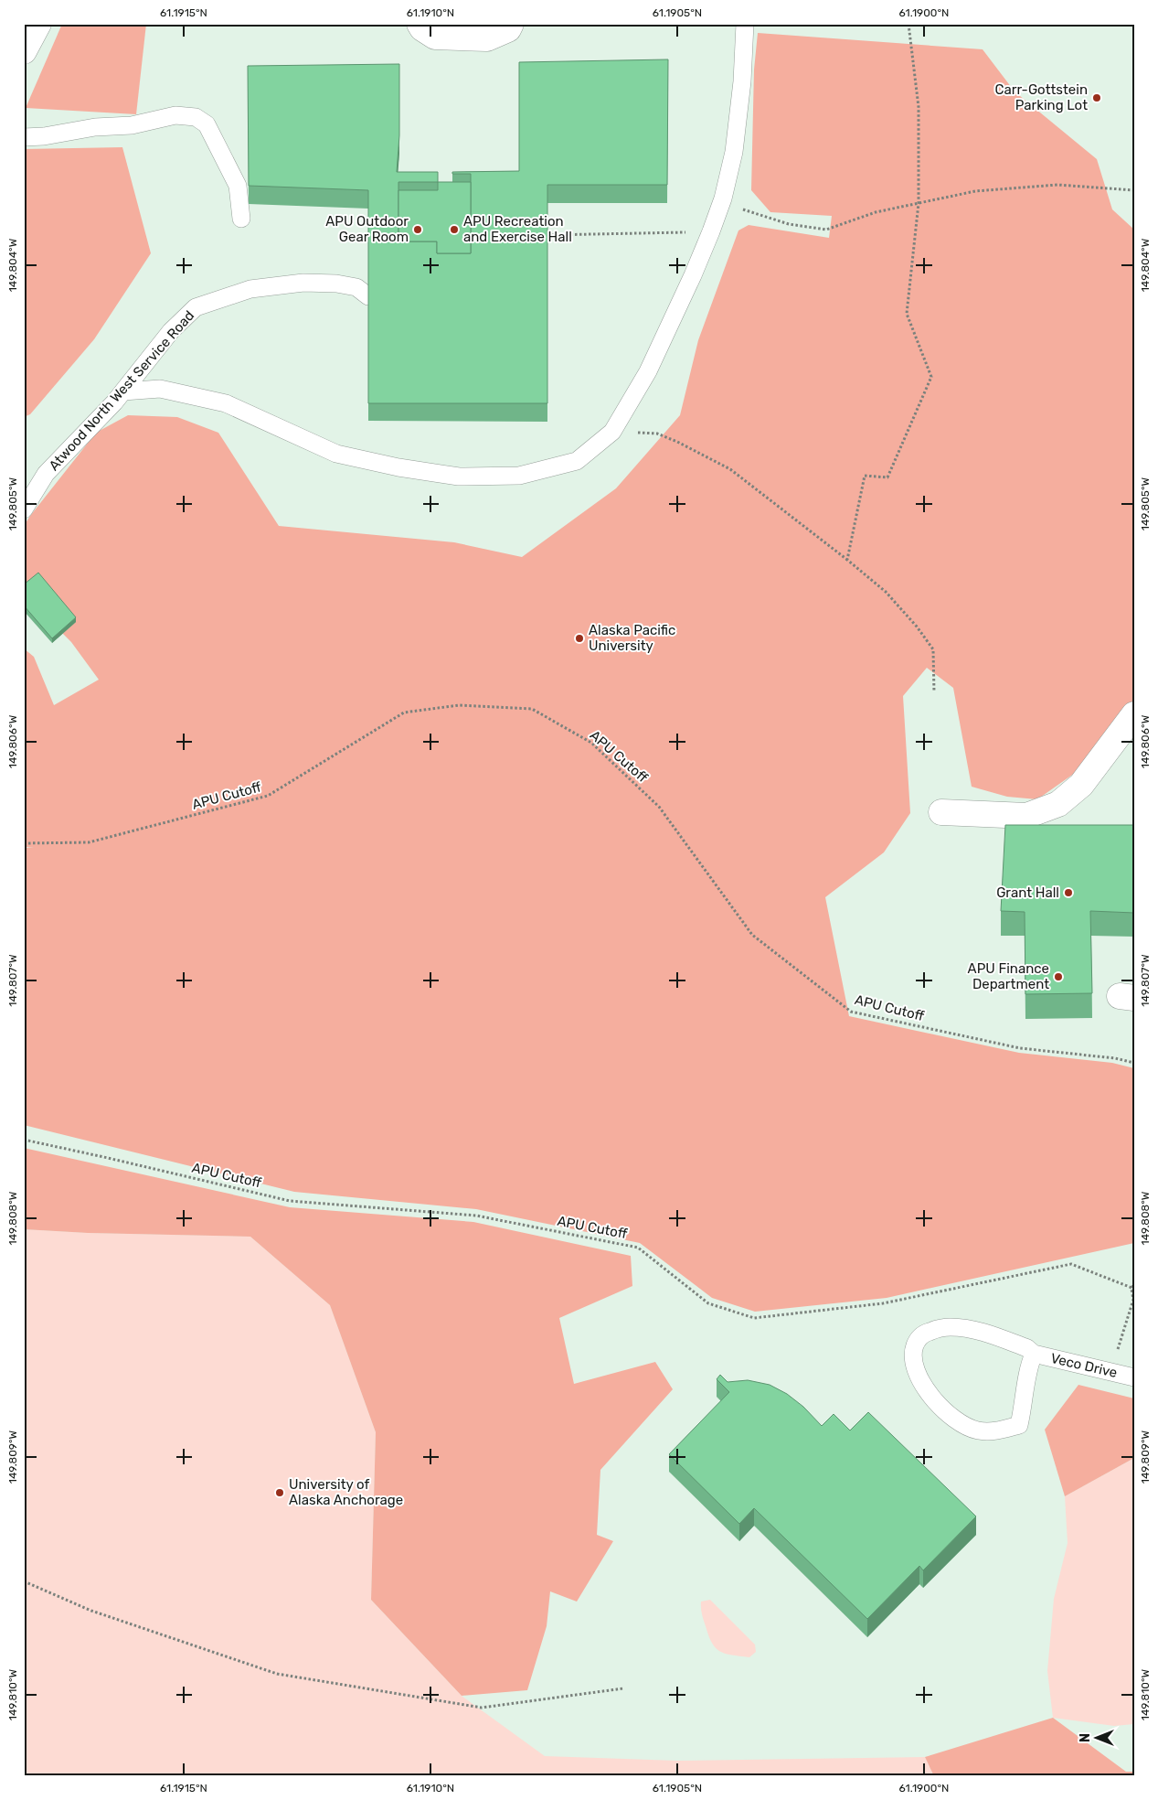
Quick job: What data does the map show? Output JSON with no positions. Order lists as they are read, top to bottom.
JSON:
{
  "streets": {
    "lane": ["Atwood North West Service Road", "Veco Drive"],
    "path": ["APU Cutoff"]
  },
  "places": [
    "Carr-Gottstein Parking Lot",
    "APU Outdoor Gear Room",
    "APU Recreation and Exercise Hall",
    "Alaska Pacific University",
    "Grant Hall",
    "APU Finance Department",
    "University of Alaska Anchorage"
  ],
  "north": "left",
  "coordinates": [
    "61.1915°N",
    "61.1910°N",
    "61.1905°N",
    "61.1900°N",
    "149.804°W",
    "149.805°W",
    "149.806°W",
    "149.807°W",
    "149.808°W",
    "149.809°W",
    "149.810°W"
  ]
}
